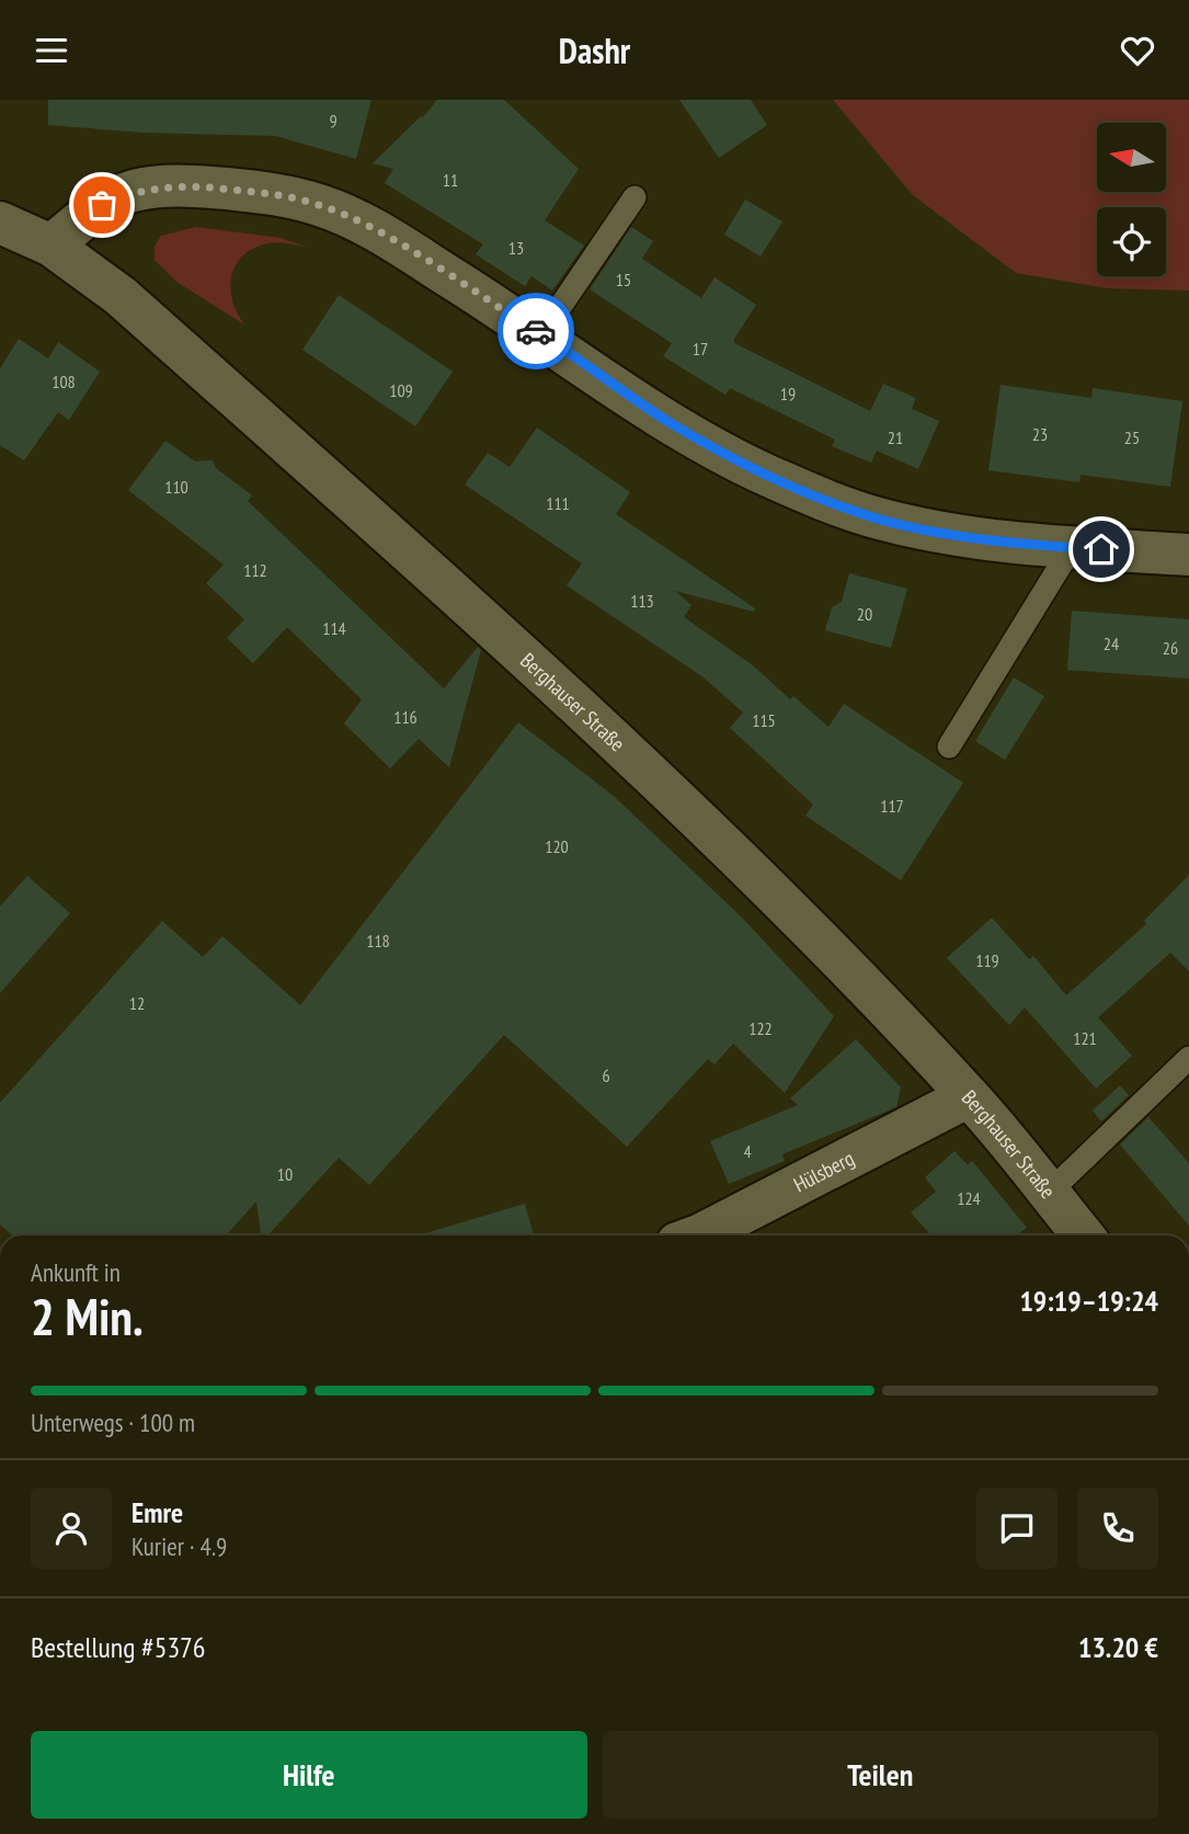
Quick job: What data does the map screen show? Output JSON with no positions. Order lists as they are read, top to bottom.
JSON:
{
  "streets": {
    "street": ["Berghauser Straße", "Hülsberg"]
  },
  "crossings": [
    ["Berghauser Straße", "Hülsberg"]
  ],
  "house_numbers": [
    "9",
    "11",
    "13",
    "15",
    "17",
    "108",
    "109",
    "19",
    "23",
    "21",
    "25",
    "110",
    "111",
    "112",
    "113",
    "20",
    "114",
    "24",
    "26",
    "116",
    "115",
    "117",
    "120",
    "118",
    "119",
    "12",
    "122",
    "121",
    "6",
    "4",
    "10",
    "124"
  ],
  "north": "left",
  "page": {
    "header": "Dashr",
    "heading": ["2 Min.", "Ankunft in", "19:19–19:24"],
    "panel": [
      "Emre",
      "Kurier · 4.9",
      "Bestellung #5376",
      "13.20 €"
    ],
    "bar": "Unterwegs · 100 m",
    "buttons": ["Hilfe", "Teilen"]
  }
}
